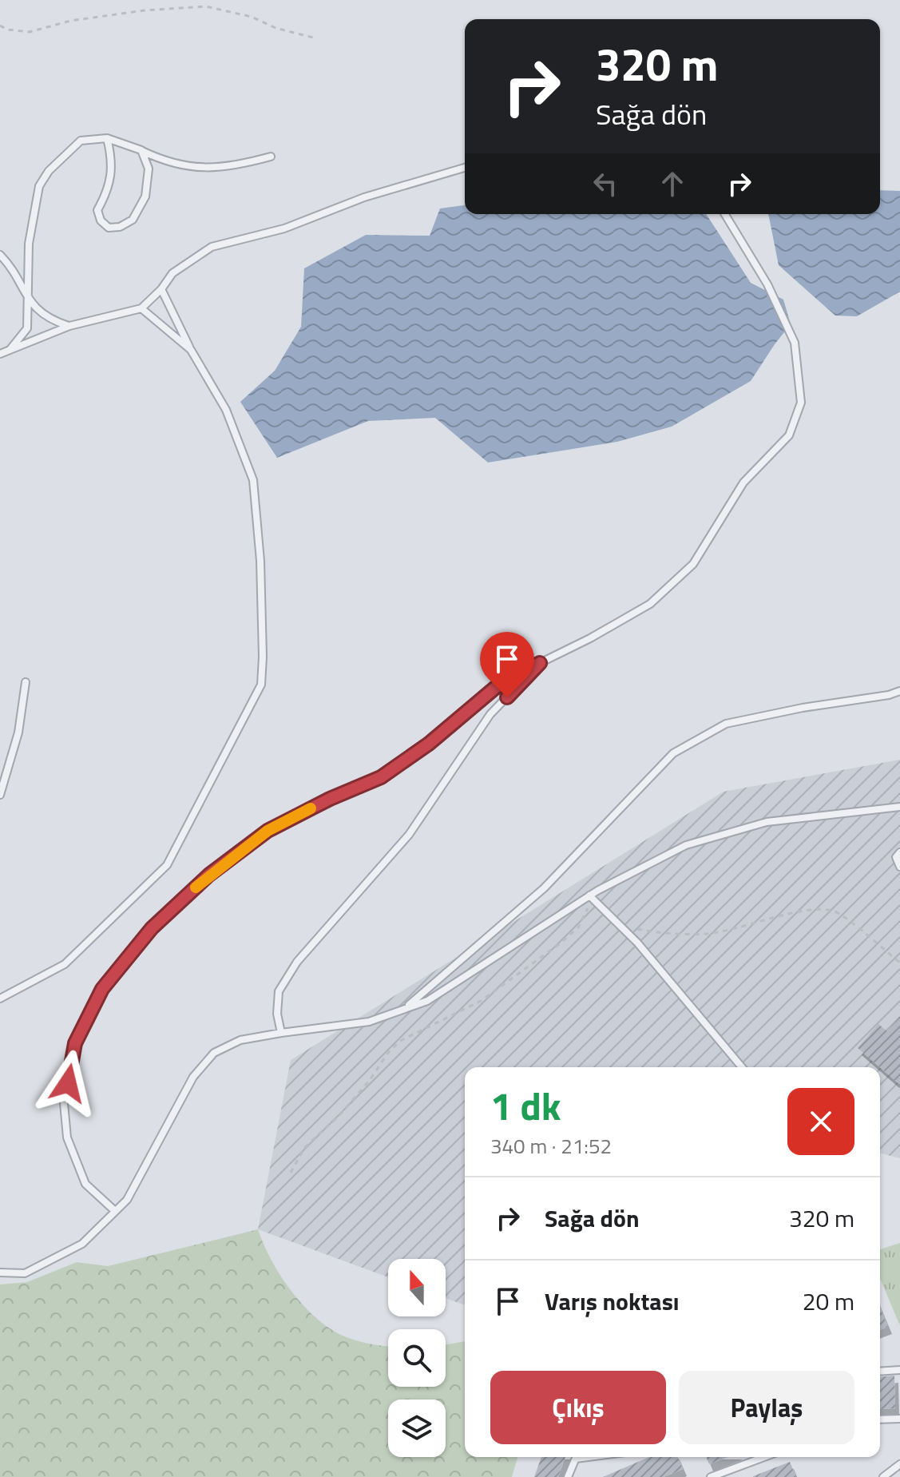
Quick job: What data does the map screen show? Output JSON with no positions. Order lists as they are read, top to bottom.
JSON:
{
  "north": "top",
  "page": {
    "turn": ["320 m", "Sağa dön"],
    "heading": ["1 dk", "340 m · 21:52"],
    "list": [
      {
        "name": "Sağa dön",
        "value": "320 m"
      },
      {
        "name": "Varış noktası",
        "value": "20 m"
      }
    ],
    "buttons": ["Çıkış", "Paylaş"]
  }
}
